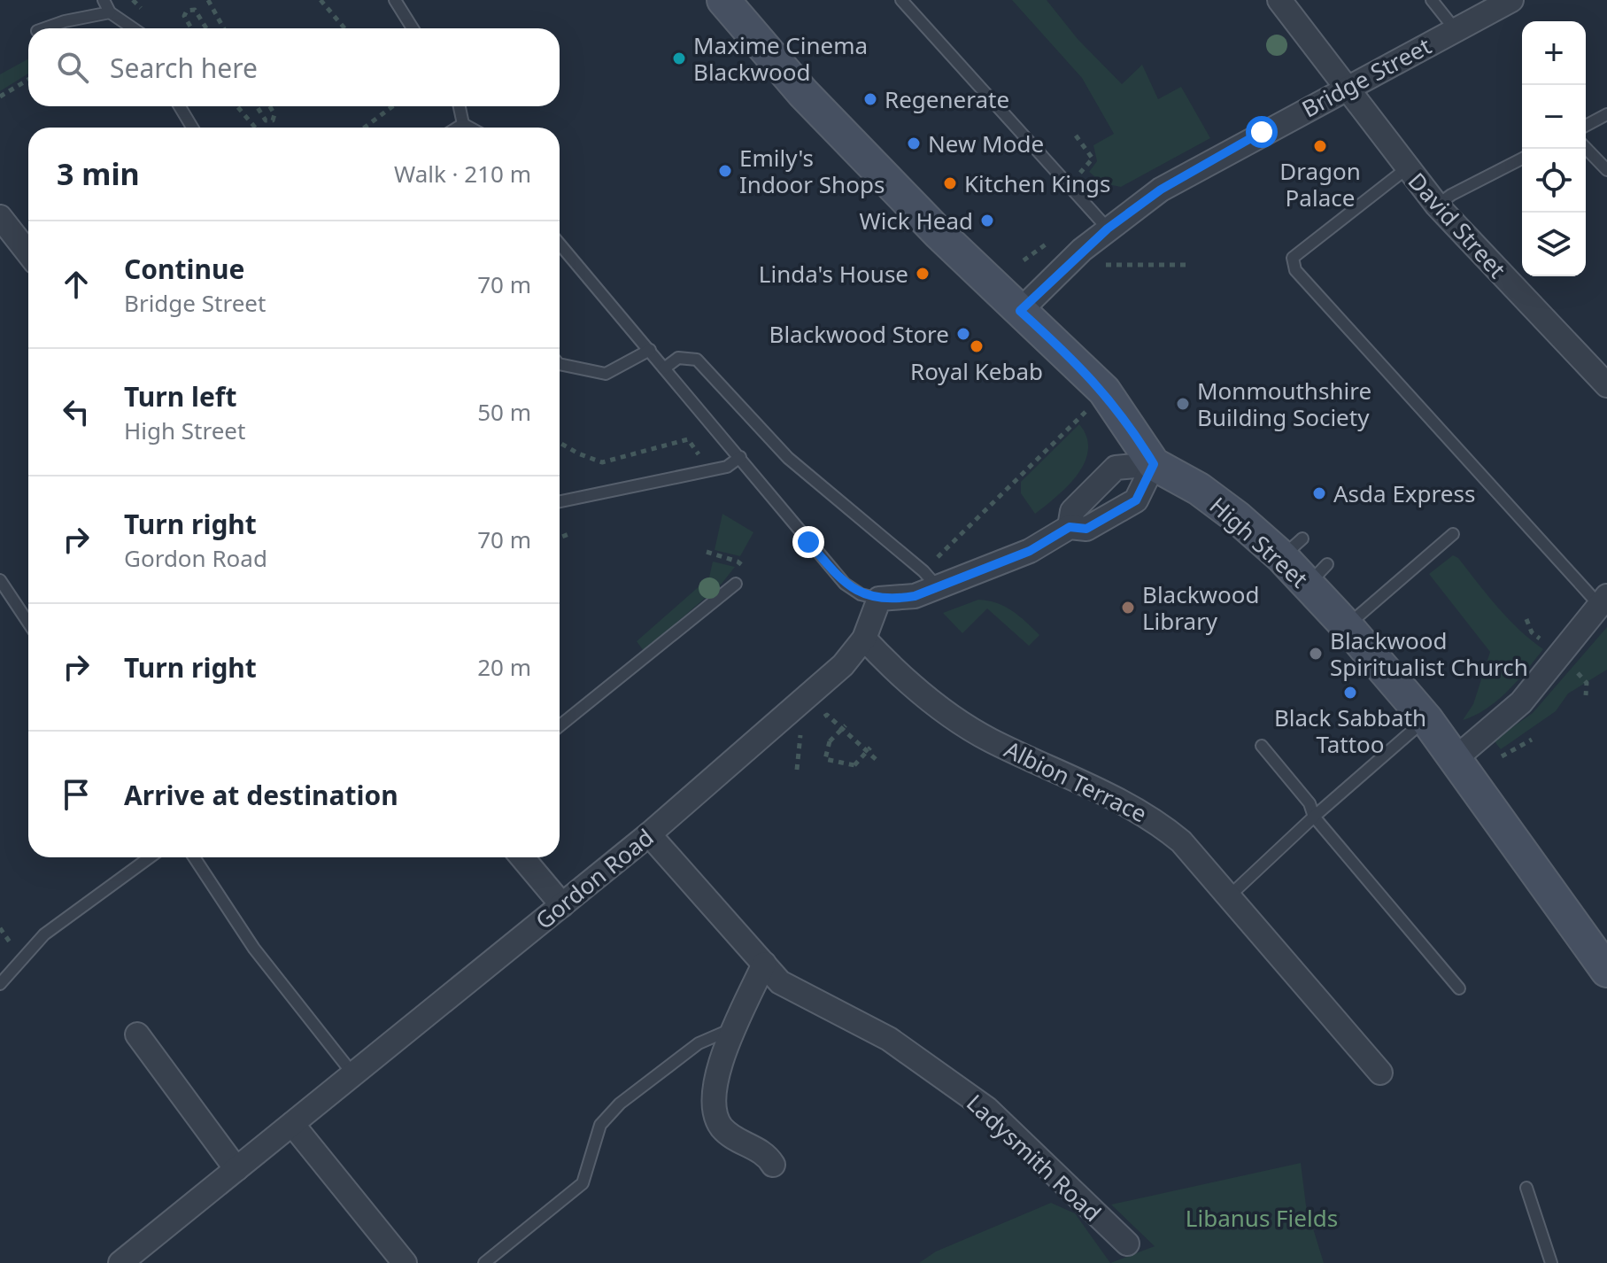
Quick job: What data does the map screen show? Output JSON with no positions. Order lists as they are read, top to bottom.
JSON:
{
  "streets": {
    "main road": ["High Street"],
    "street": [
      "Bridge Street",
      "David Street",
      "Albion Terrace",
      "Gordon Road",
      "Ladysmith Road"
    ]
  },
  "crossings": [
    ["Bridge Street", "David Street"],
    ["Bridge Street", "High Street"],
    ["Albion Terrace", "Gordon Road"],
    ["Gordon Road", "Ladysmith Road"]
  ],
  "parks": ["Libanus Fields"],
  "places": [
    "Maxime Cinema Blackwood",
    "Regenerate",
    "New Mode",
    "Dragon Palace",
    "Emily's Indoor Shops",
    "Kitchen Kings",
    "Wick Head",
    "Linda's House",
    "Blackwood Store",
    "Royal Kebab",
    "Monmouthshire Building Society",
    "Asda Express",
    "Blackwood Library",
    "Blackwood Spiritualist Church",
    "Black Sabbath Tattoo"
  ],
  "page": {
    "map_buttons": ["+", "−"],
    "search": "Search here",
    "heading": ["3 min", "Walk · 210 m"],
    "list": [
      ["Continue", "Bridge Street", "70 m"],
      ["Turn left", "High Street", "50 m"],
      ["Turn right", "Gordon Road", "70 m"],
      ["Turn right", "20 m"],
      "Arrive at destination"
    ]
  }
}
